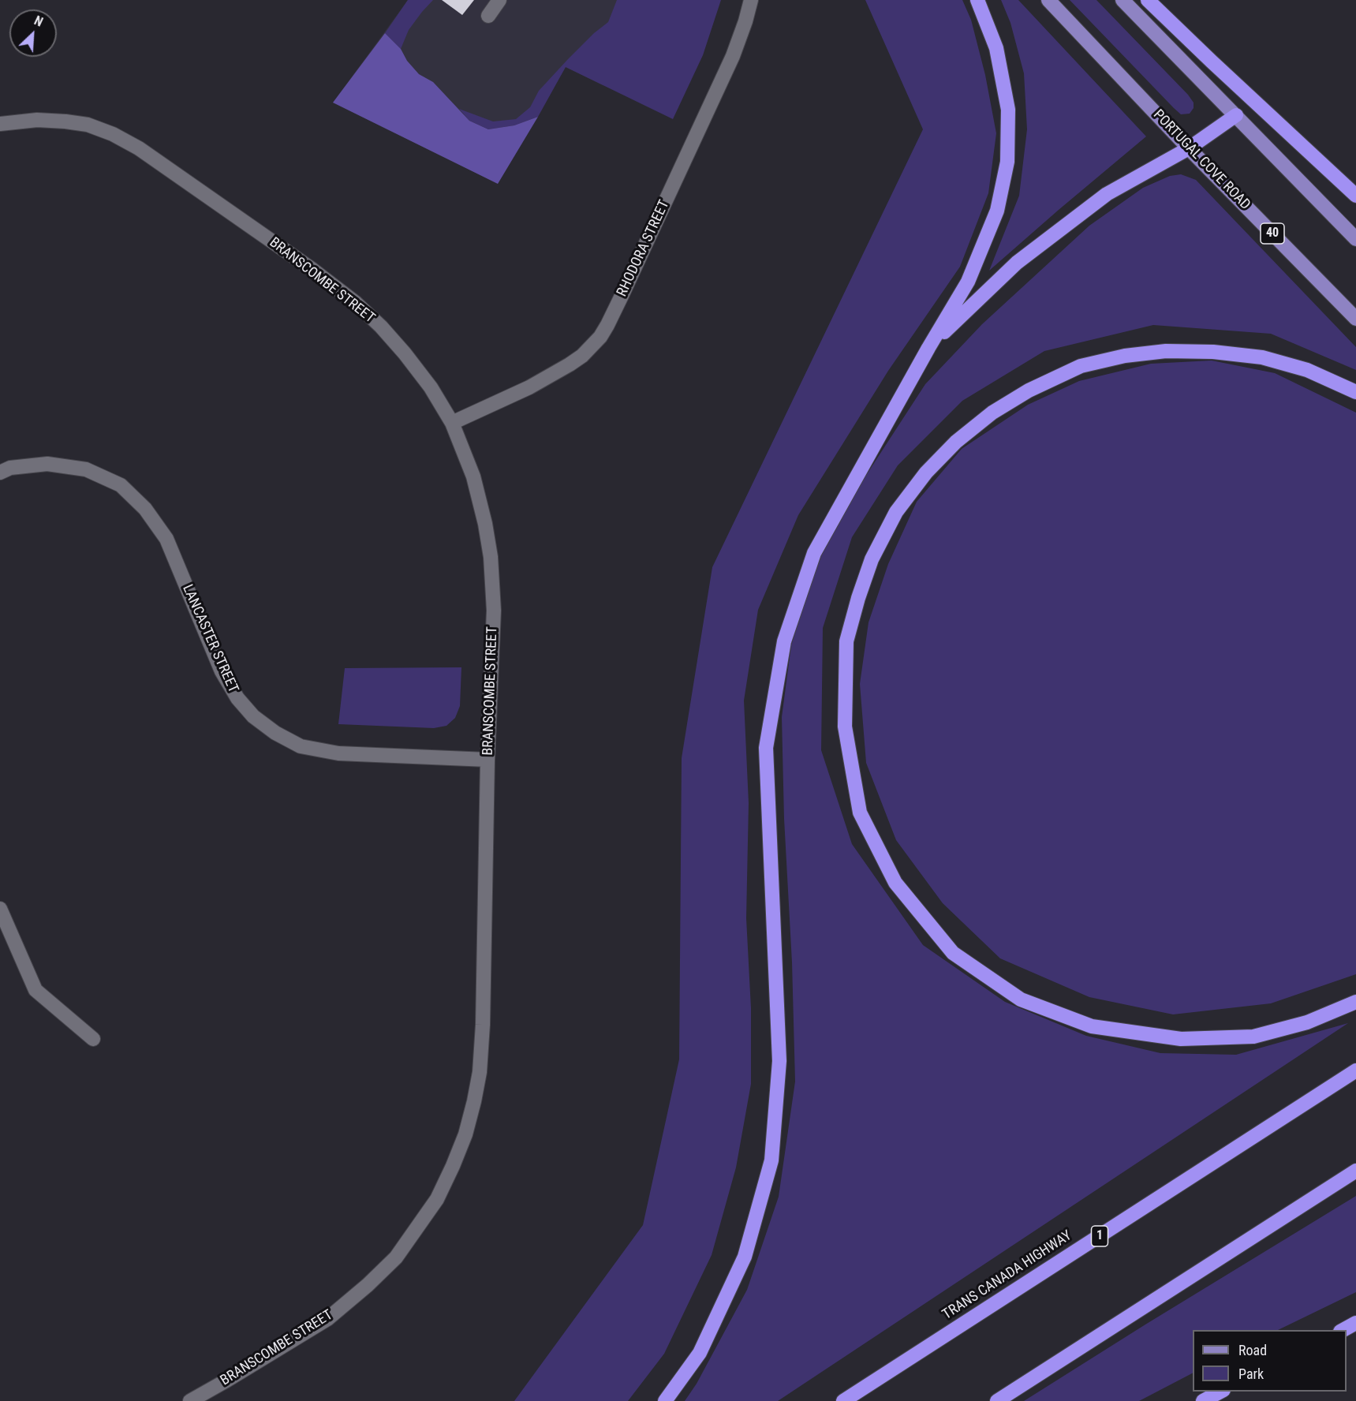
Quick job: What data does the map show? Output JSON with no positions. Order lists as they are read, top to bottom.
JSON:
{
  "streets": {
    "highway": ["1", "TRANS CANADA HIGHWAY"],
    "main road": ["PORTUGAL COVE ROAD", "40"],
    "street": ["RHODORA STREET", "BRANSCOMBE STREET", "LANCASTER STREET"]
  },
  "crossings": [
    ["RHODORA STREET", "BRANSCOMBE STREET"],
    ["BRANSCOMBE STREET", "LANCASTER STREET"]
  ],
  "legend": ["Road", "Park"],
  "north": "top right"
}
